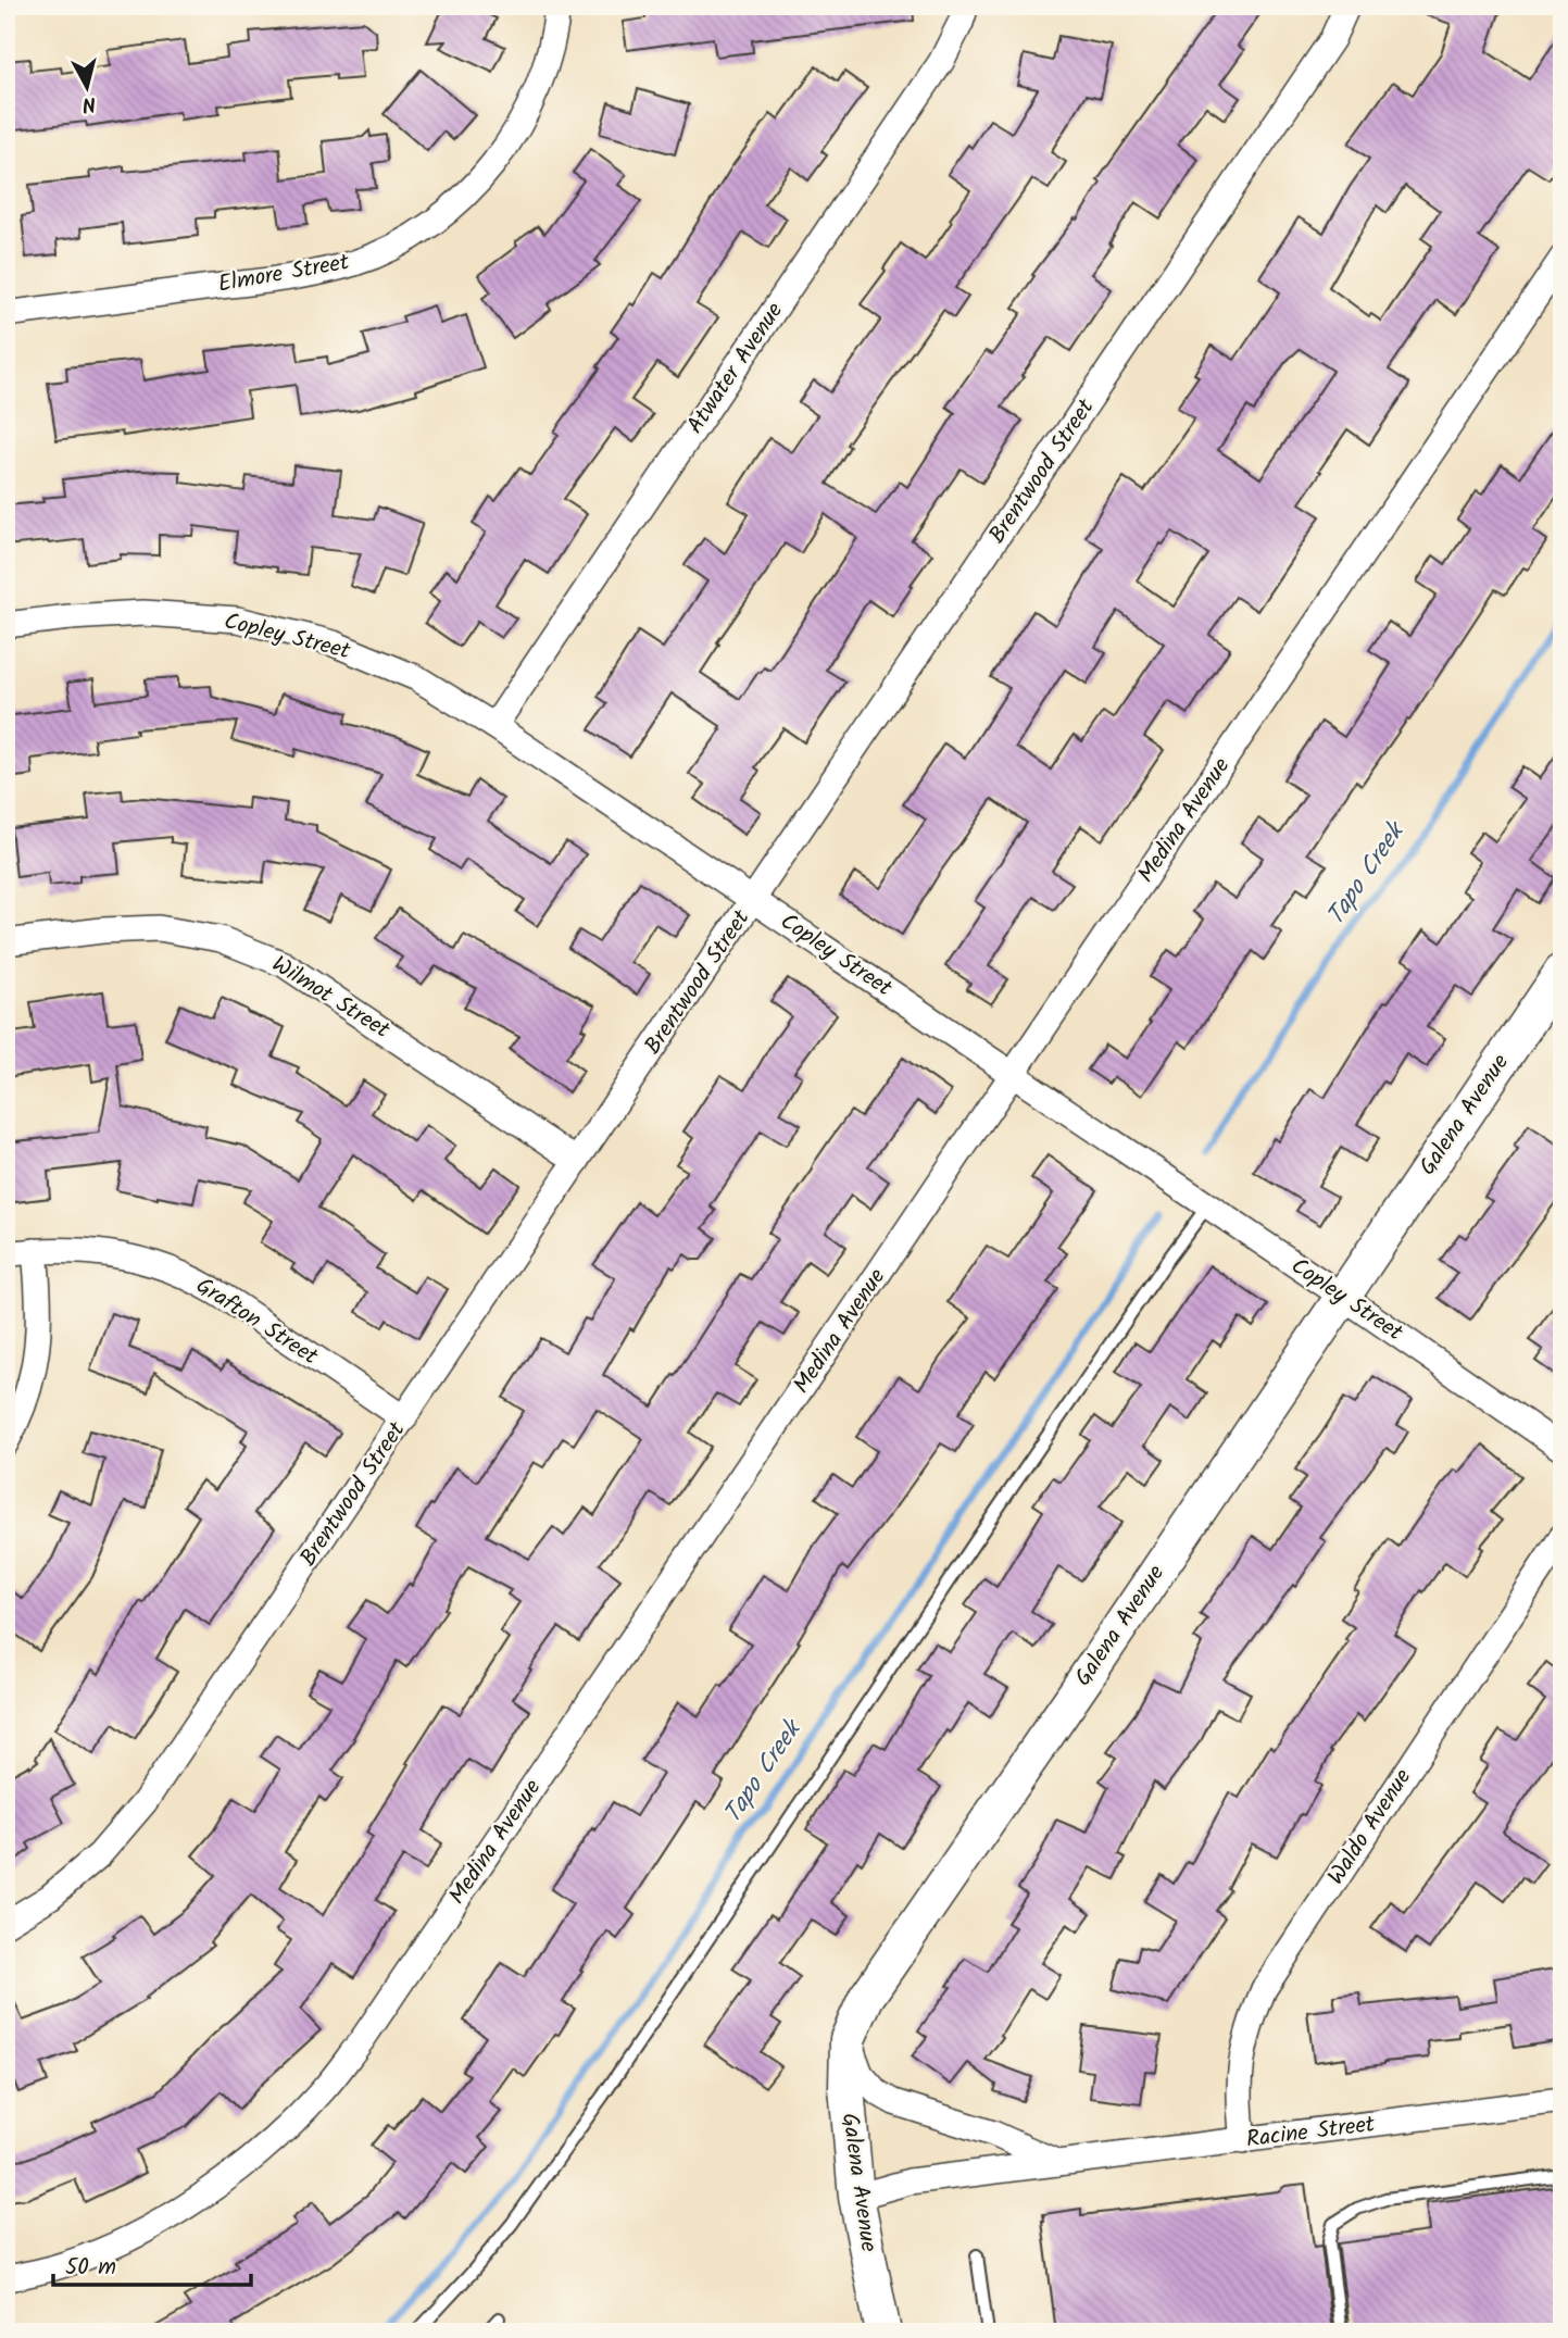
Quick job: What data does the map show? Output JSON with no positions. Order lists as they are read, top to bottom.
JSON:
{
  "streets": {
    "street": [
      "Elmore Street",
      "Atwater Avenue",
      "Brentwood Street",
      "Copley Street",
      "Medina Avenue",
      "Wilmot Street",
      "Galena Avenue",
      "Grafton Street",
      "Waldo Avenue",
      "Racine Street"
    ]
  },
  "crossings": [
    ["Atwater Avenue", "Copley Street"],
    ["Brentwood Street", "Copley Street"],
    ["Brentwood Street", "Wilmot Street"],
    ["Brentwood Street", "Grafton Street"],
    ["Copley Street", "Medina Avenue"],
    ["Copley Street", "Galena Avenue"],
    ["Galena Avenue", "Racine Street"],
    ["Waldo Avenue", "Racine Street"]
  ],
  "water": ["Tapo Creek"],
  "scale_bar": "50 m",
  "north": "bottom"
}
